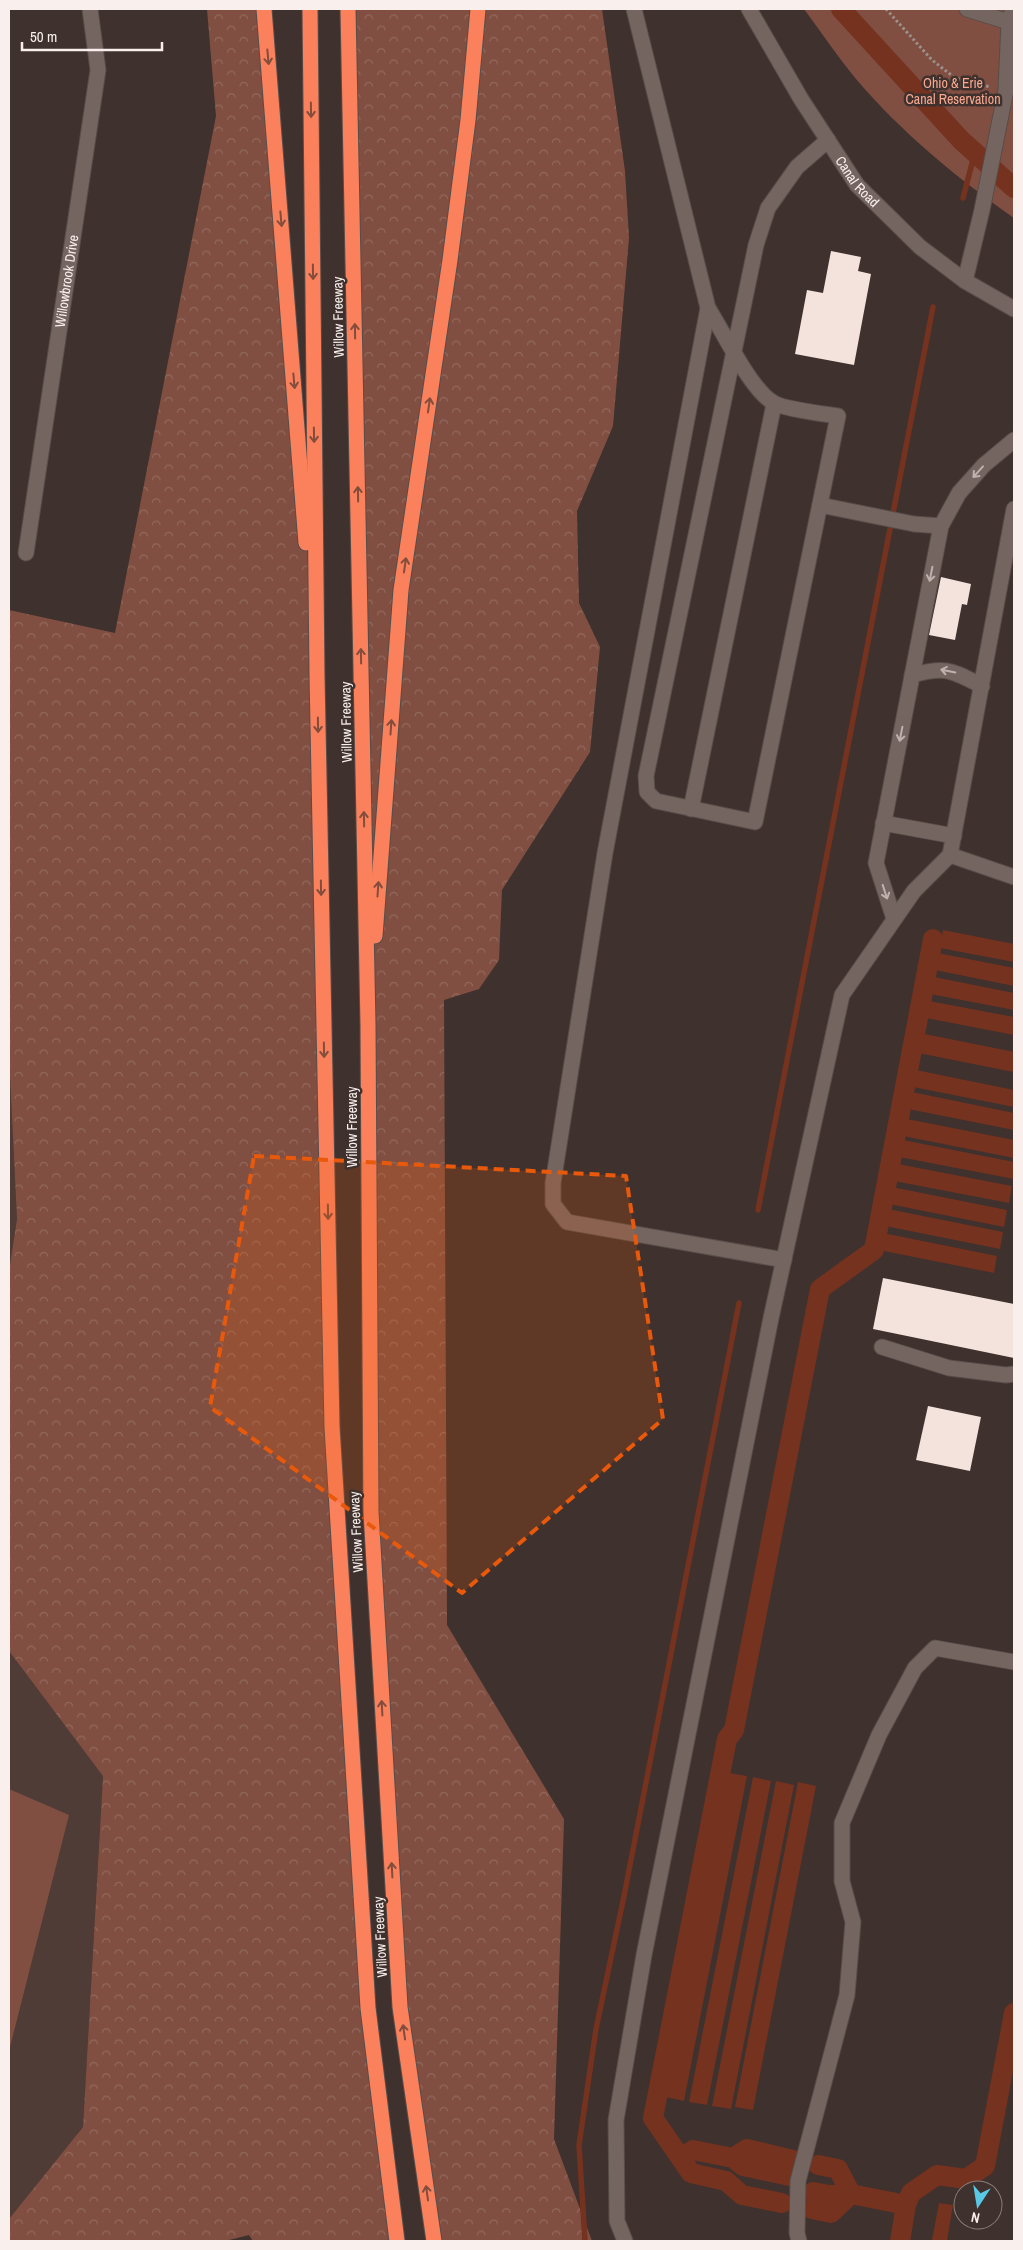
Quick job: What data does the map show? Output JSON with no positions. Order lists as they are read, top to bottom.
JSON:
{
  "streets": {
    "highway": ["Willow Freeway"],
    "street": ["Canal Road", "Willowbrook Drive"]
  },
  "parks": ["Ohio & Erie Canal Reservation"],
  "scale_bar": "50 m",
  "north": "bottom"
}
